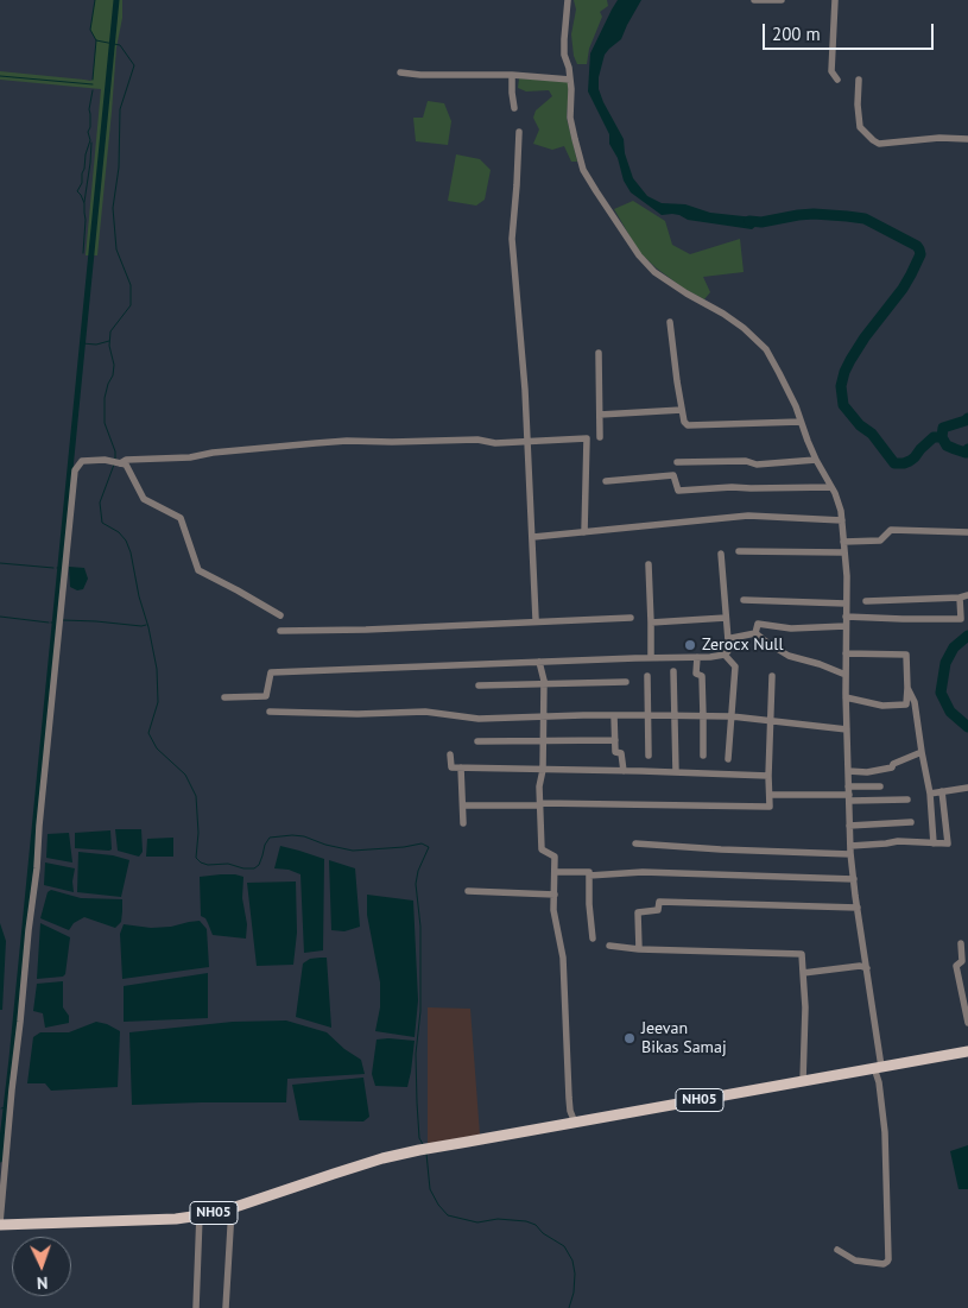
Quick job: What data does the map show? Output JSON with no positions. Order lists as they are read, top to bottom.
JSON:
{
  "streets": {
    "main road": ["NH05"]
  },
  "places": ["Zerocx Null", "Jeevan Bikas Samaj"],
  "scale_bar": "200 m",
  "north": "bottom"
}
